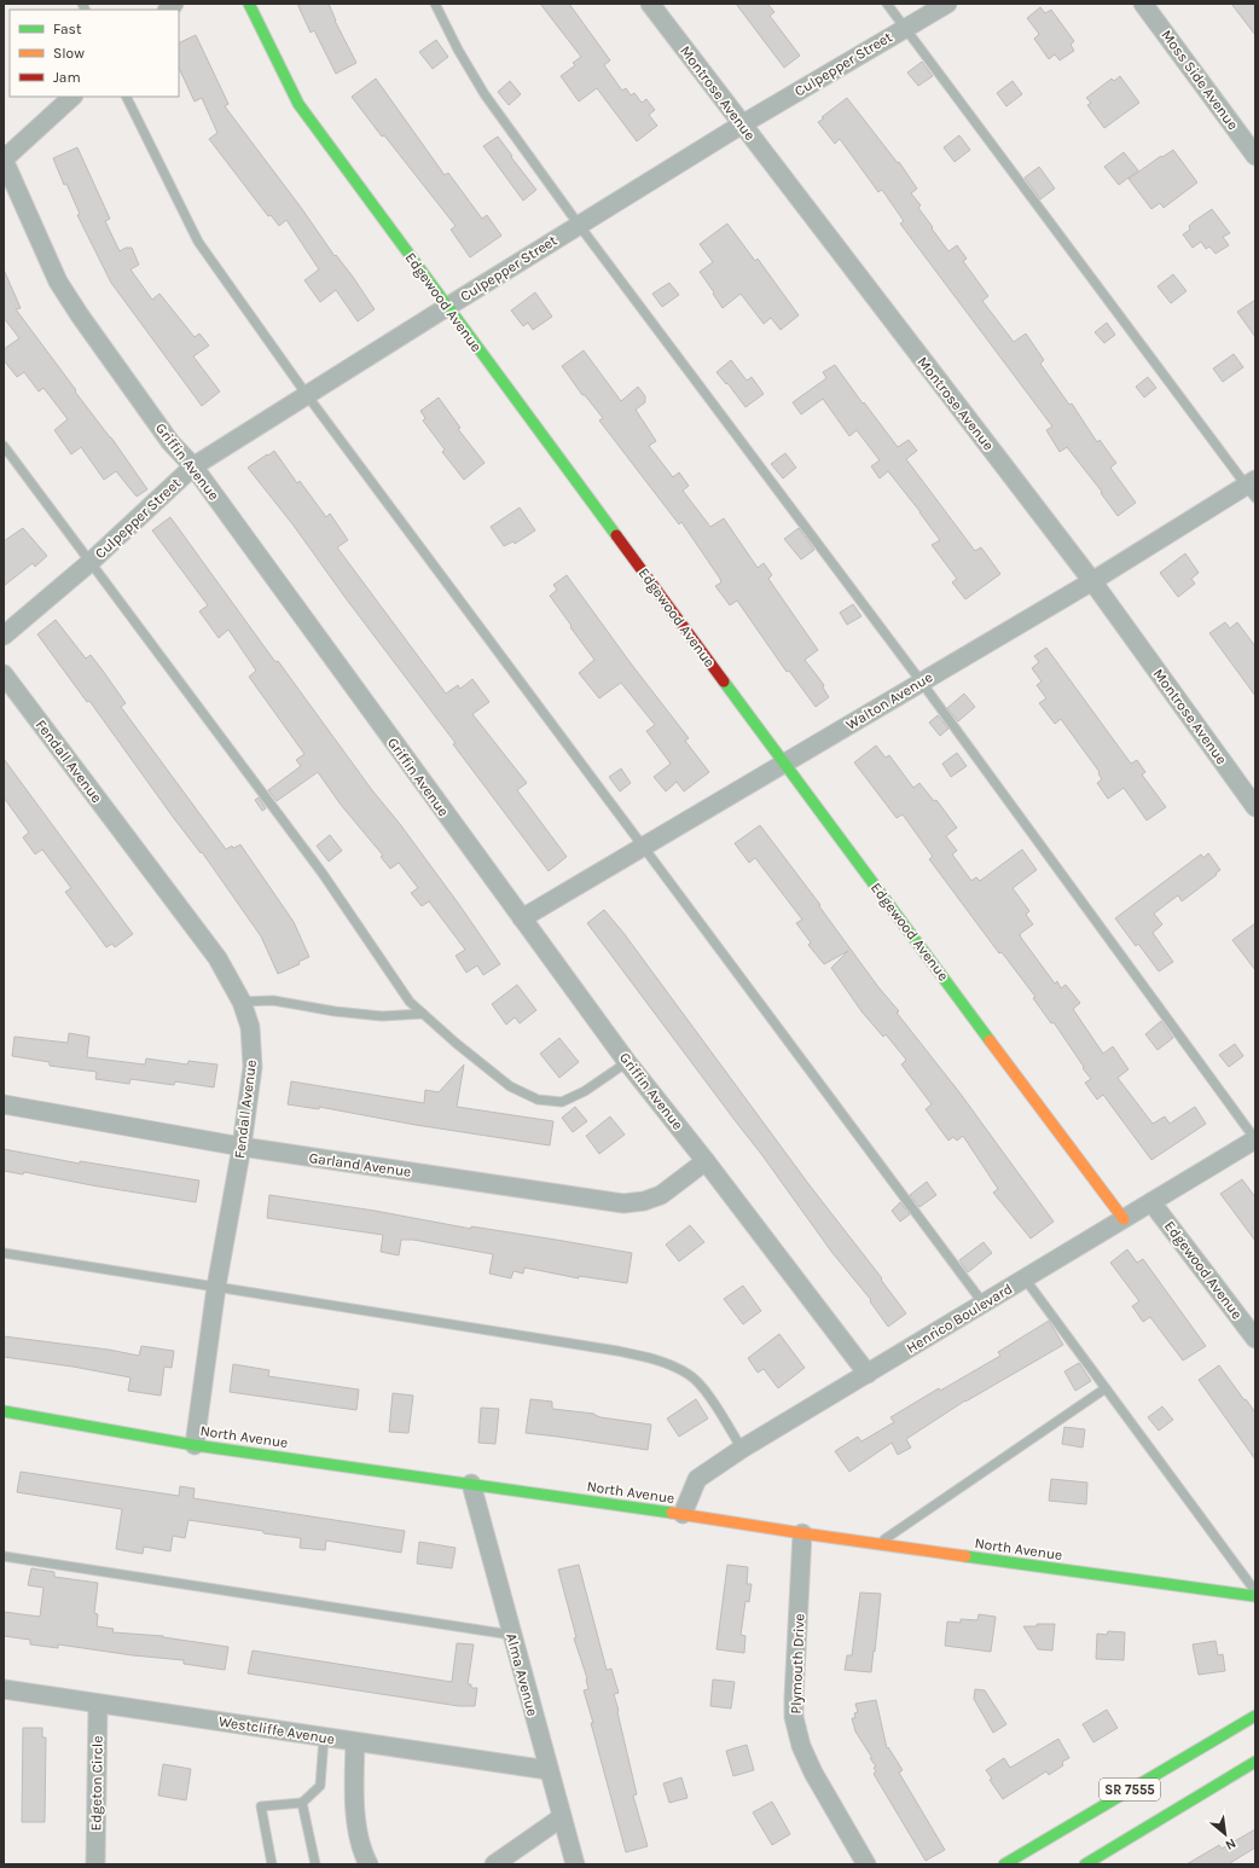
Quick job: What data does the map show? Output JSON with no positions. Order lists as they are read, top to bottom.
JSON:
{
  "streets": {
    "street": [
      "Culpepper Street",
      "Moss Side Avenue",
      "Montrose Avenue",
      "Edgewood Avenue",
      "Griffin Avenue",
      "Walton Avenue",
      "Fendall Avenue",
      "Garland Avenue",
      "Henrico Boulevard",
      "North Avenue",
      "Plymouth Drive",
      "Alma Avenue",
      "Westcliffe Avenue",
      "Edgeton Circle",
      "SR 7555"
    ]
  },
  "crossings": [
    ["Culpepper Street", "Montrose Avenue"],
    ["Culpepper Street", "Edgewood Avenue"],
    ["Culpepper Street", "Griffin Avenue"],
    ["Montrose Avenue", "Walton Avenue"],
    ["Edgewood Avenue", "Walton Avenue"],
    ["Edgewood Avenue", "Henrico Boulevard"],
    ["Griffin Avenue", "Walton Avenue"],
    ["Griffin Avenue", "Garland Avenue"],
    ["Griffin Avenue", "Henrico Boulevard"],
    ["Fendall Avenue", "Garland Avenue"],
    ["Fendall Avenue", "North Avenue"],
    ["Henrico Boulevard", "North Avenue"],
    ["North Avenue", "Plymouth Drive"],
    ["North Avenue", "Alma Avenue"],
    ["Alma Avenue", "Westcliffe Avenue"],
    ["Westcliffe Avenue", "Edgeton Circle"]
  ],
  "legend": ["Fast", "Slow", "Jam"],
  "north": "bottom right"
}
